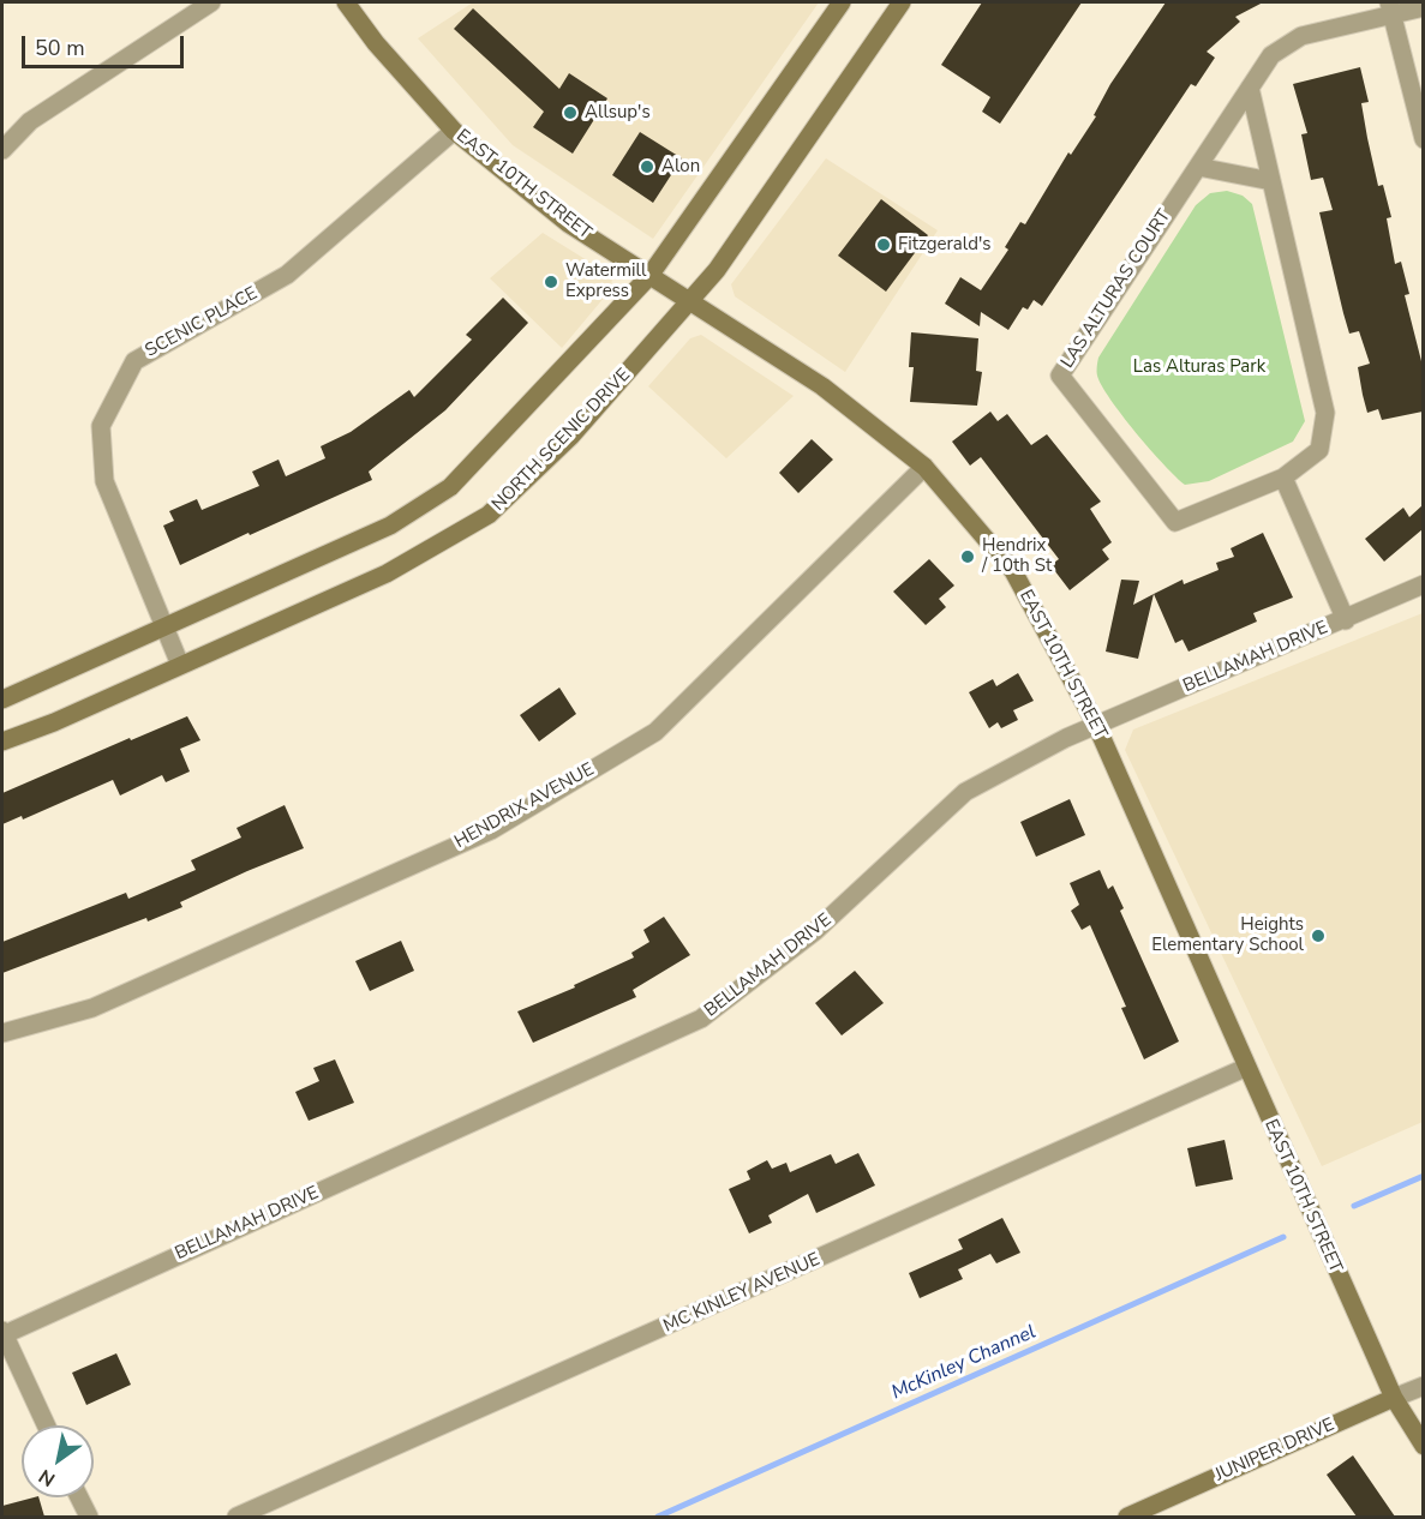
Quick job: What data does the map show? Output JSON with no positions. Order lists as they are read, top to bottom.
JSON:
{
  "streets": {
    "main road": ["EAST 10TH STREET", "NORTH SCENIC DRIVE", "JUNIPER DRIVE"],
    "street": [
      "LAS ALTURAS COURT",
      "SCENIC PLACE",
      "BELLAMAH DRIVE",
      "HENDRIX AVENUE",
      "MC KINLEY AVENUE"
    ]
  },
  "crossings": [
    ["EAST 10TH STREET", "SCENIC PLACE"],
    ["EAST 10TH STREET", "NORTH SCENIC DRIVE"],
    ["EAST 10TH STREET", "BELLAMAH DRIVE"],
    ["EAST 10TH STREET", "HENDRIX AVENUE"],
    ["EAST 10TH STREET", "MC KINLEY AVENUE"],
    ["EAST 10TH STREET", "JUNIPER DRIVE"],
    ["SCENIC PLACE", "NORTH SCENIC DRIVE"]
  ],
  "water": ["McKinley Channel"],
  "parks": ["Las Alturas Park"],
  "places": [
    "Allsup's",
    "Alon",
    "Fitzgerald's",
    "Watermill Express",
    "Hendrix / 10th St",
    "Heights Elementary School"
  ],
  "scale_bar": "50 m",
  "north": "bottom left"
}
